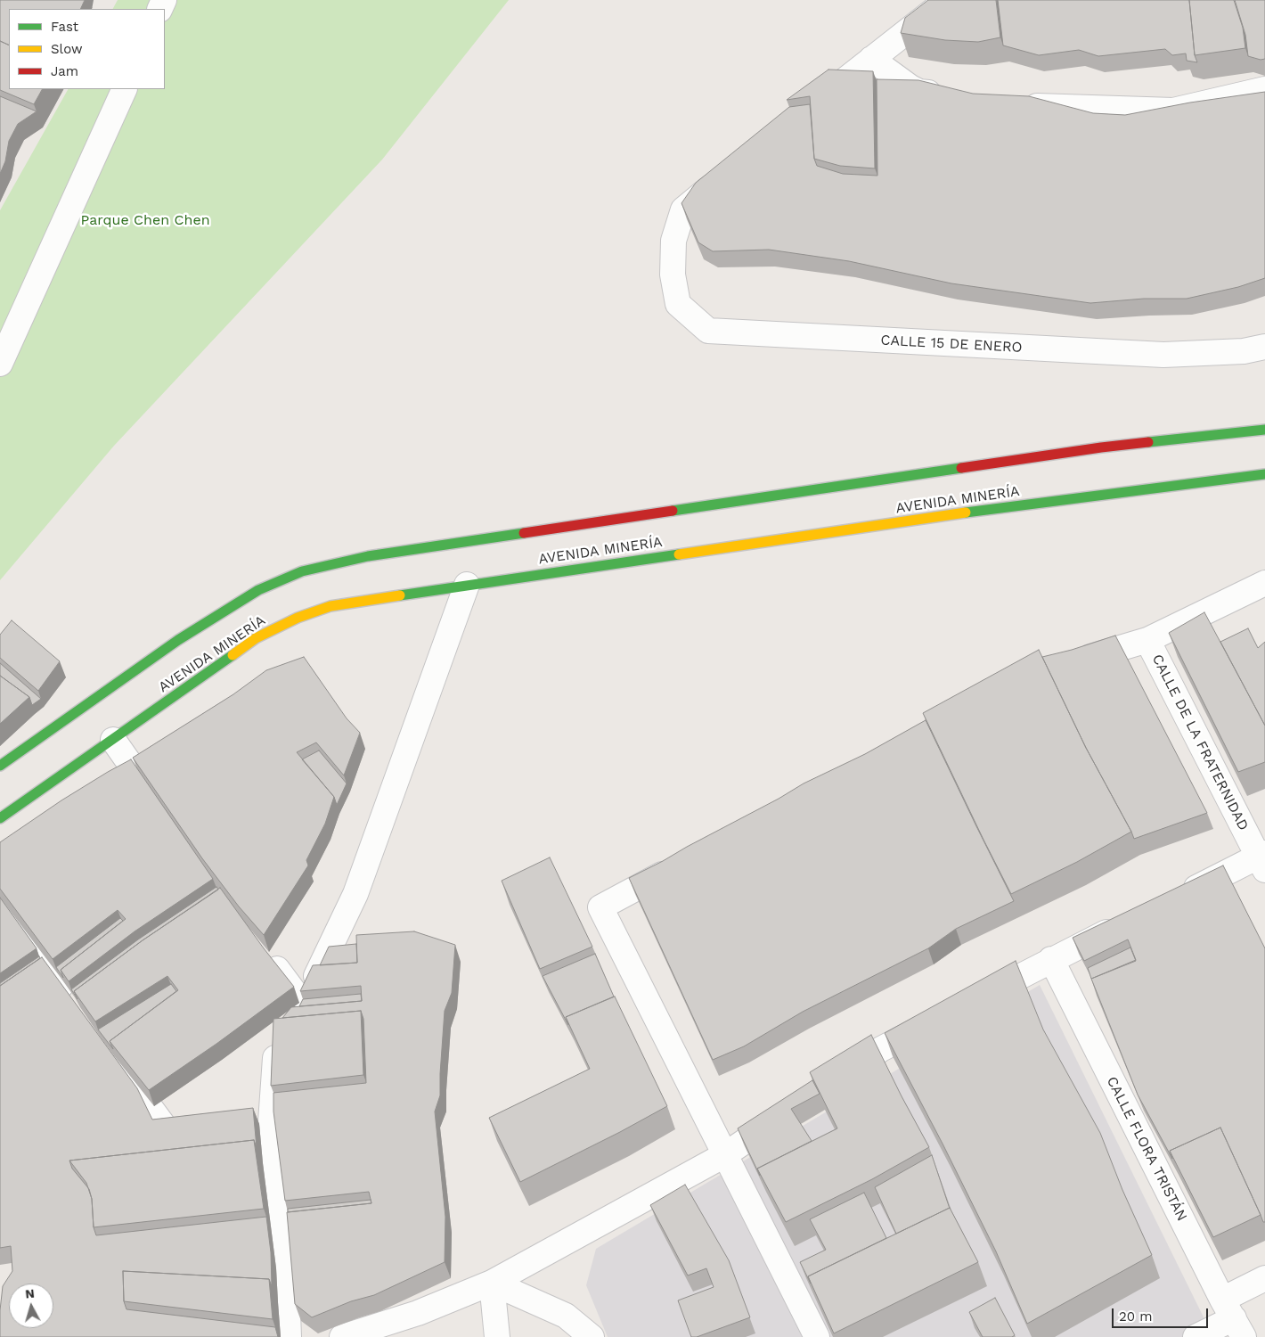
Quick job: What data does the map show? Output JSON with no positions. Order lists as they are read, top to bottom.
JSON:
{
  "streets": {
    "main road": ["AVENIDA MINERÍA"],
    "street": ["CALLE 15 DE ENERO", "CALLE DE LA FRATERNIDAD", "CALLE FLORA TRISTÁN"]
  },
  "parks": ["Parque Chen Chen"],
  "legend": ["Fast", "Slow", "Jam"],
  "scale_bar": "20 m",
  "north": "top"
}
